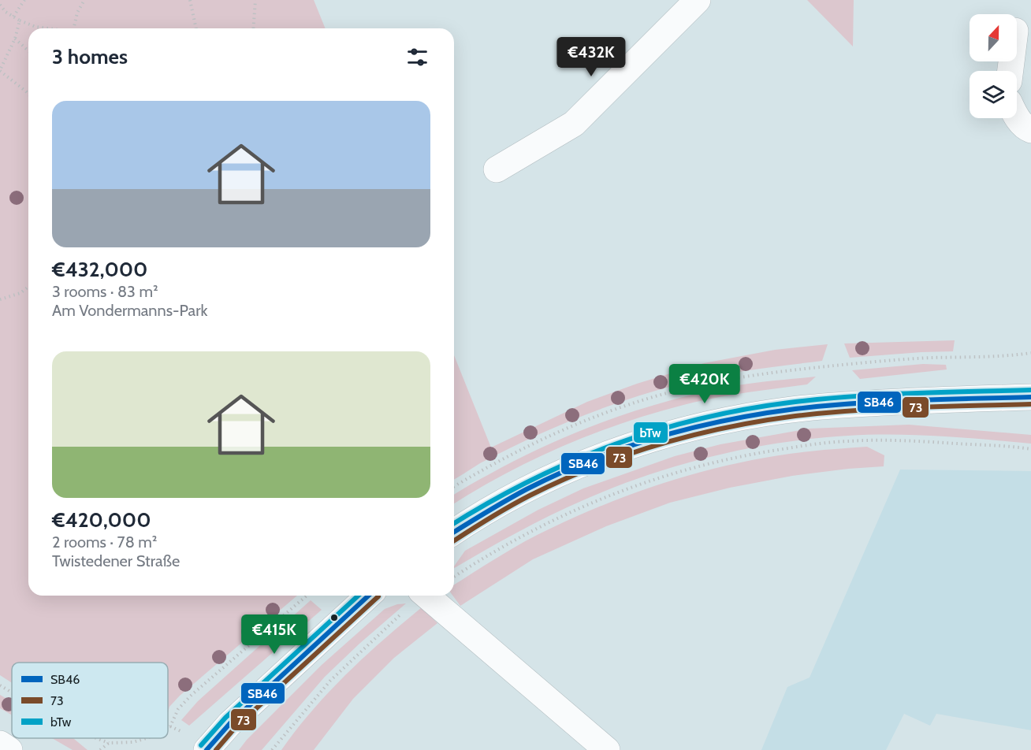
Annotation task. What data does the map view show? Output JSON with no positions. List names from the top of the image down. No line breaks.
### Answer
{"lines":["transit line bTw","transit line SB46","transit line 73"],"legend":["SB46","73","bTw"],"north":"top","page":{"heading":"3 homes","price":["€432K","€420K","€415K"],"list":[{"name":"€432,000","note":"3 rooms · 83 m² · Am Vondermanns-Park"},{"name":"€420,000","note":"2 rooms · 78 m² · Twistedener Straße"}]}}
